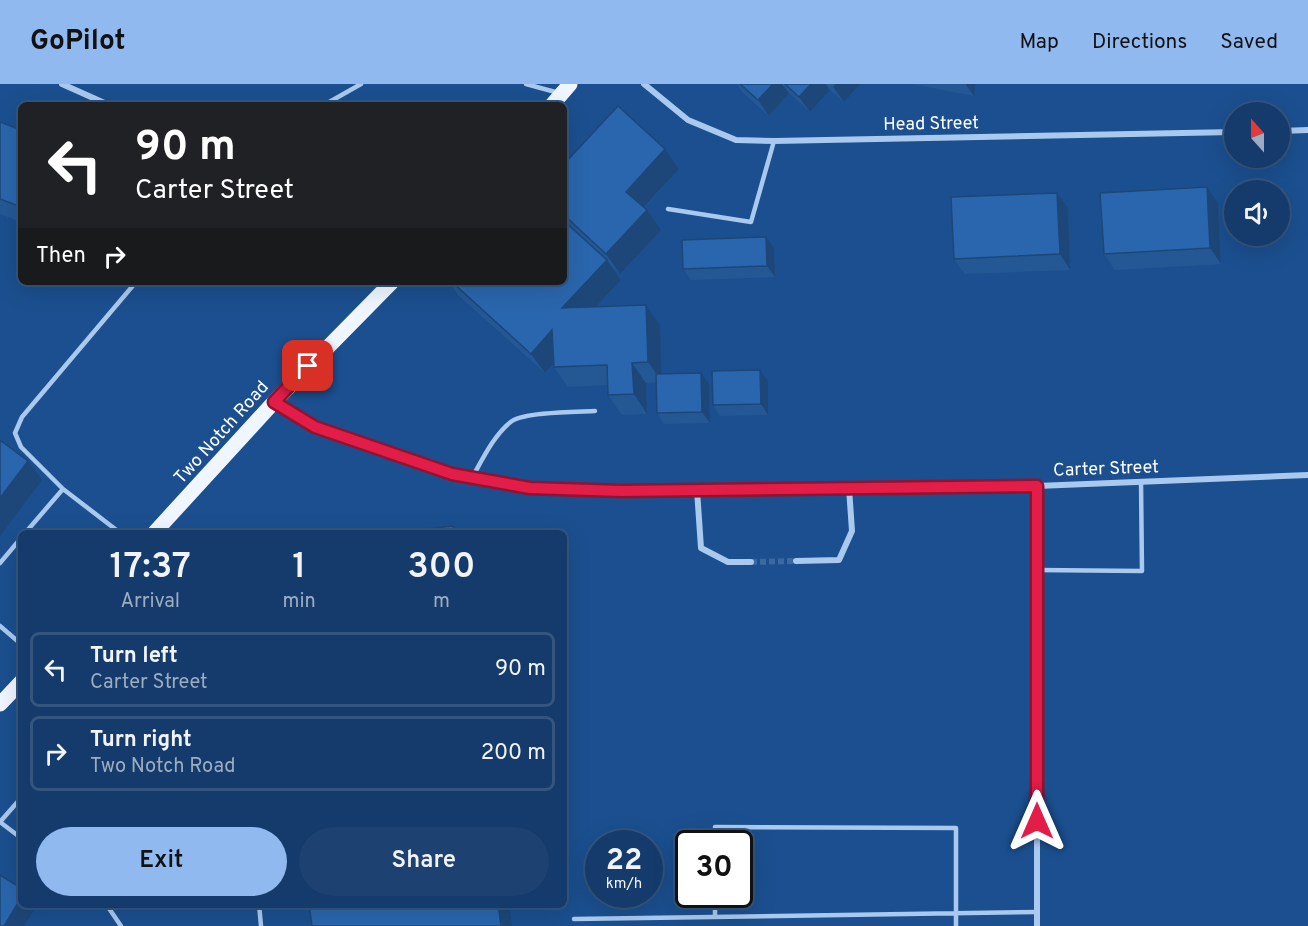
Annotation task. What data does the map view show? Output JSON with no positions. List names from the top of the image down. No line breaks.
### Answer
{"streets":{"main road":["Two Notch Road"],"street":["Head Street","Carter Street"]},"crossings":[["Two Notch Road","Carter Street"]],"north":"top","page":{"header":"GoPilot","nav":["Map","Directions","Saved"],"turn":["90 m","Carter Street"],"then":"Then","eta":["17:37","Arrival","1","min","300","m"],"list":[{"name":"Turn left","note":"Carter Street","value":"90 m"},{"name":"Turn right","note":"Two Notch Road","value":"200 m"}],"buttons":["Exit","Share"],"speed":"22 km/h","limit":"30"}}
